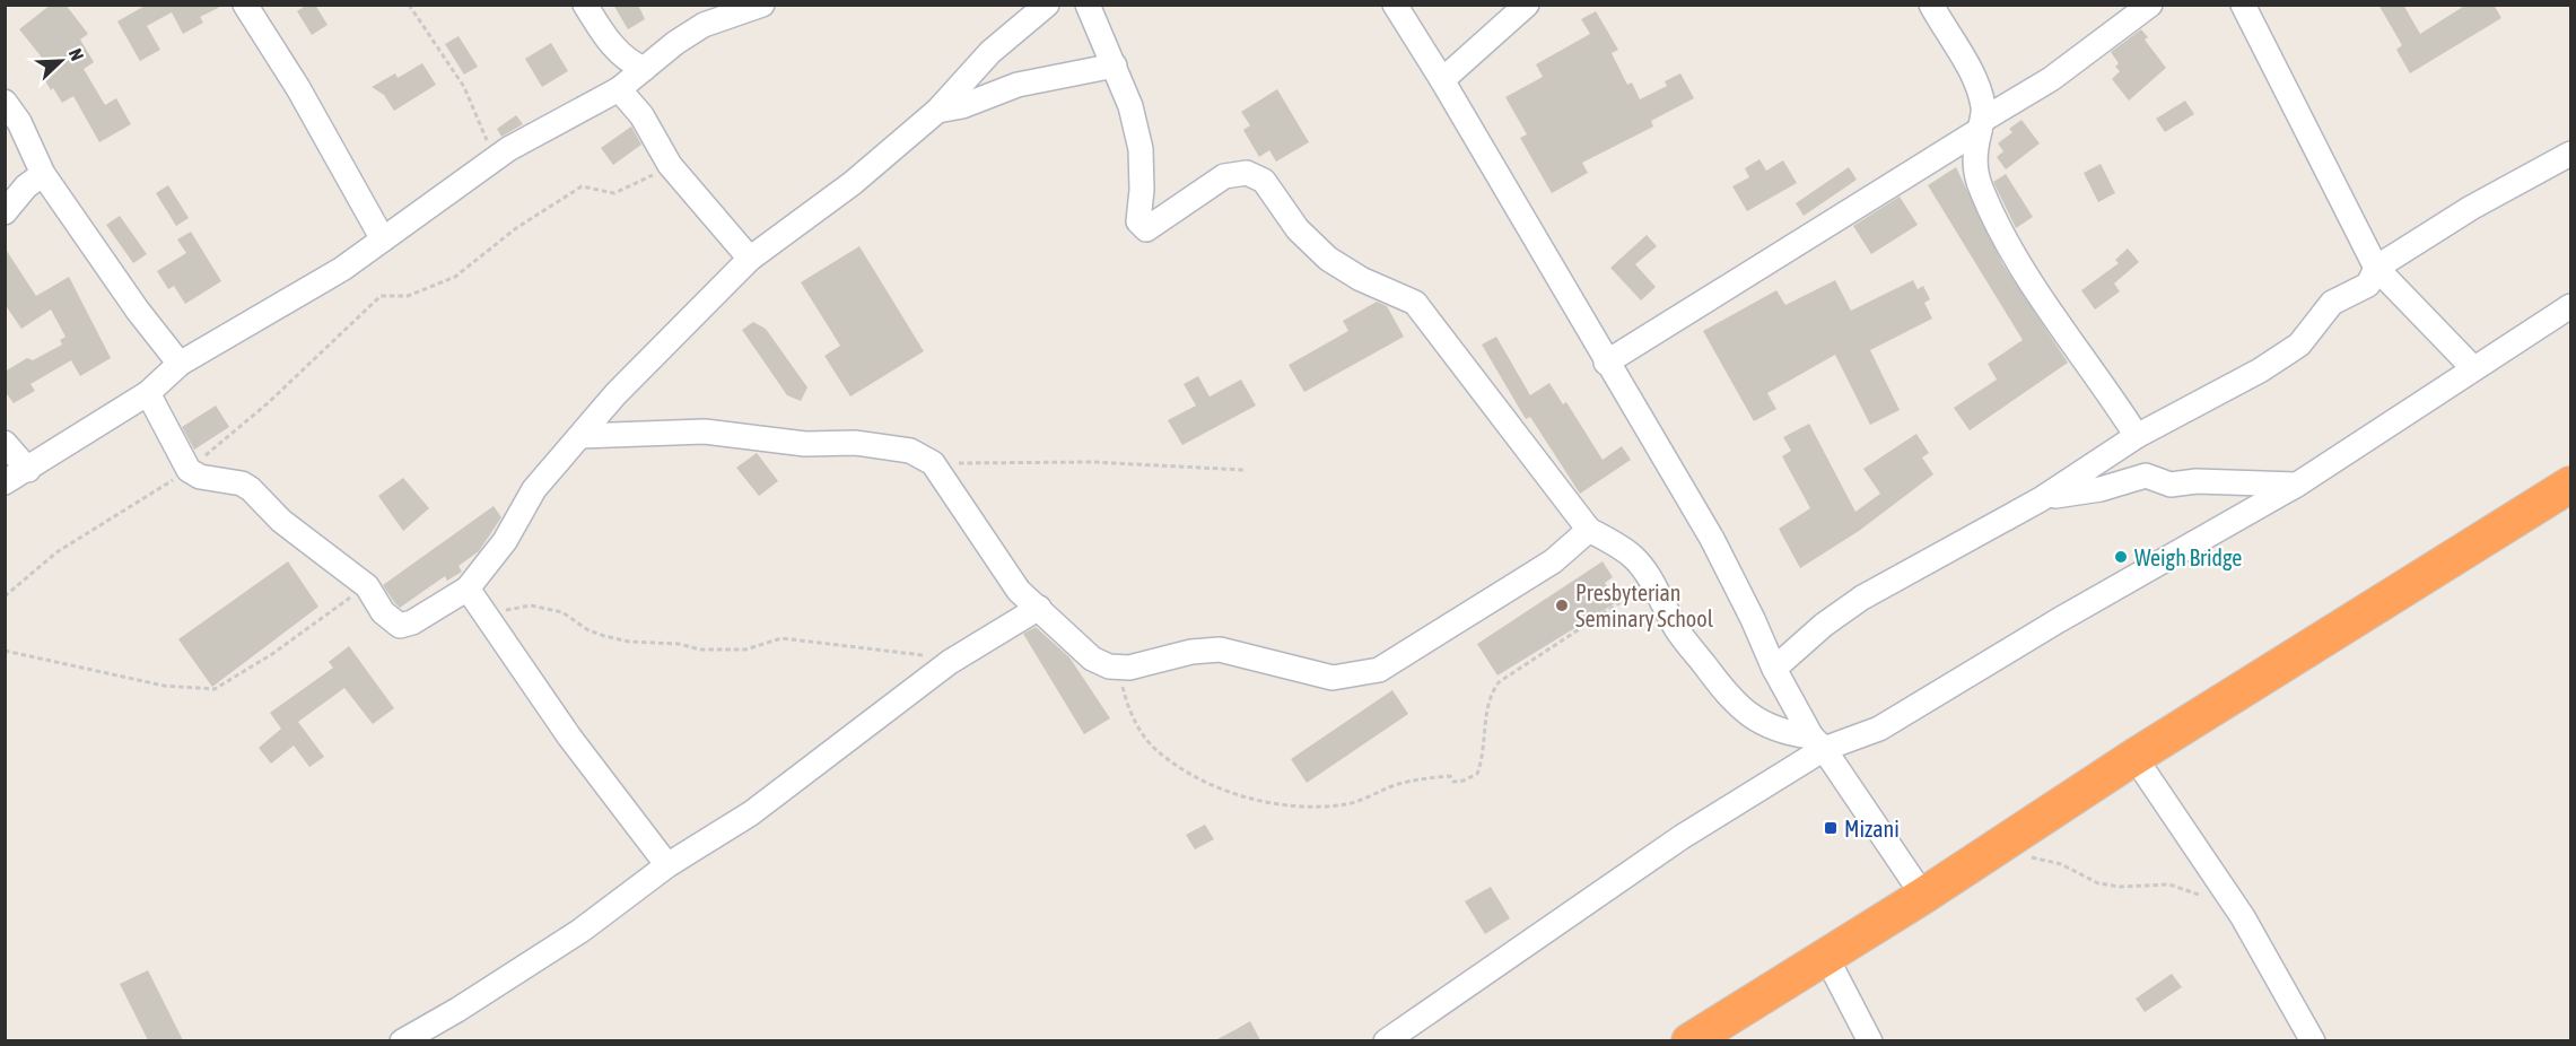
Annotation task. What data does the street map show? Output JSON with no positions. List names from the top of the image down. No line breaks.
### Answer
{"places":{"other":["Weigh Bridge","Presbyterian Seminary School"],"transit":["Mizani"]},"north":"top right"}
